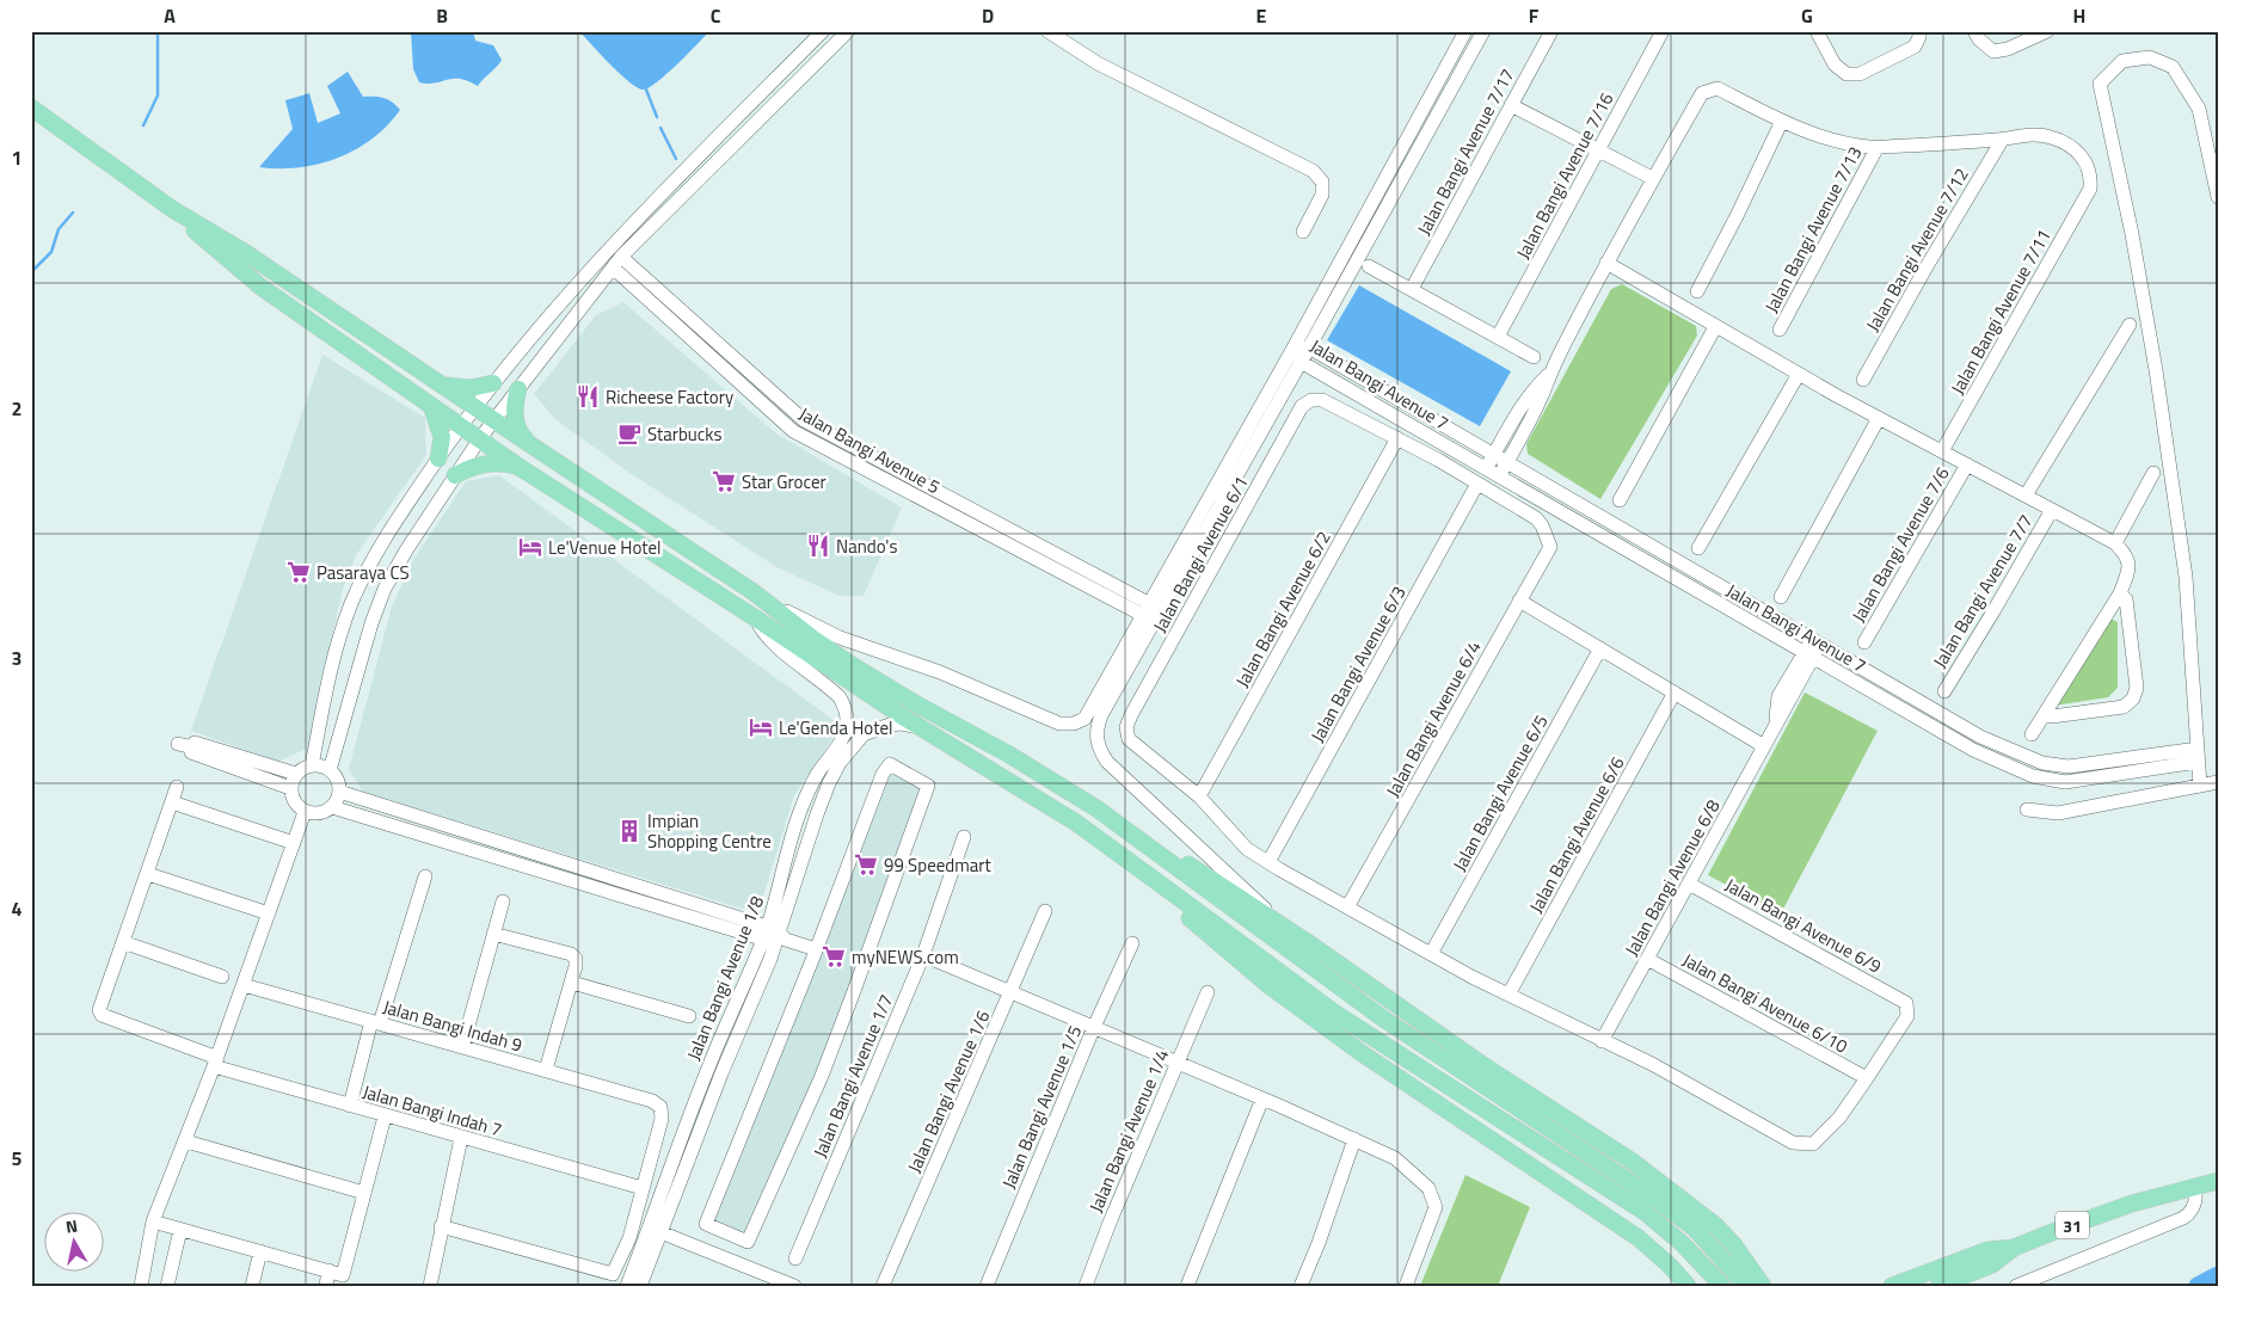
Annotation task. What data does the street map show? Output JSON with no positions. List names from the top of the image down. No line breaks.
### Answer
{"streets":{"main road":["31"],"street":["Jalan Bangi Avenue 7/17","Jalan Bangi Avenue 7/16","Jalan Bangi Avenue 7/13","Jalan Bangi Avenue 7/12","Jalan Bangi Avenue 7/11","Jalan Bangi Avenue 7","Jalan Bangi Avenue 5","Jalan Bangi Avenue 7/6","Jalan Bangi Avenue 6/1","Jalan Bangi Avenue 7/7","Jalan Bangi Avenue 6/2","Jalan Bangi Avenue 6/3","Jalan Bangi Avenue 6/4","Jalan Bangi Avenue 6/5","Jalan Bangi Avenue 6/6","Jalan Bangi Avenue 6/8","Jalan Bangi Avenue 6/9","Jalan Bangi Avenue 1/8","Jalan Bangi Avenue 6/10","Jalan Bangi Indah 9","Jalan Bangi Avenue 1/7","Jalan Bangi Avenue 1/6","Jalan Bangi Avenue 1/5","Jalan Bangi Indah 7","Jalan Bangi Avenue 1/4"]},"crossings":[["Jalan Bangi Avenue 7/12","Jalan Bangi Avenue 7/11"],["Jalan Bangi Avenue 7","Jalan Bangi Avenue 6/8"],["Jalan Bangi Avenue 6/1","Jalan Bangi Avenue 6/2"],["Jalan Bangi Avenue 6/3","Jalan Bangi Avenue 6/4"],["Jalan Bangi Avenue 6/8","Jalan Bangi Avenue 6/9"],["Jalan Bangi Avenue 6/8","Jalan Bangi Avenue 6/10"],["Jalan Bangi Avenue 6/9","Jalan Bangi Avenue 6/10"],["Jalan Bangi Indah 9","Jalan Bangi Indah 7"]],"places":{"restaurant":["Richeese Factory","Nando's"],"cafe":["Starbucks"],"supermarket":["Star Grocer","Pasaraya CS","99 Speedmart","myNEWS.com"],"hotel":["Le'Venue Hotel","Le'Genda Hotel"],"building":["Impian Shopping Centre"]},"north":"top","grid":{"columns":["A","B","C","D","E","F","G","H"],"rows":["1","2","3","4","5"]}}
